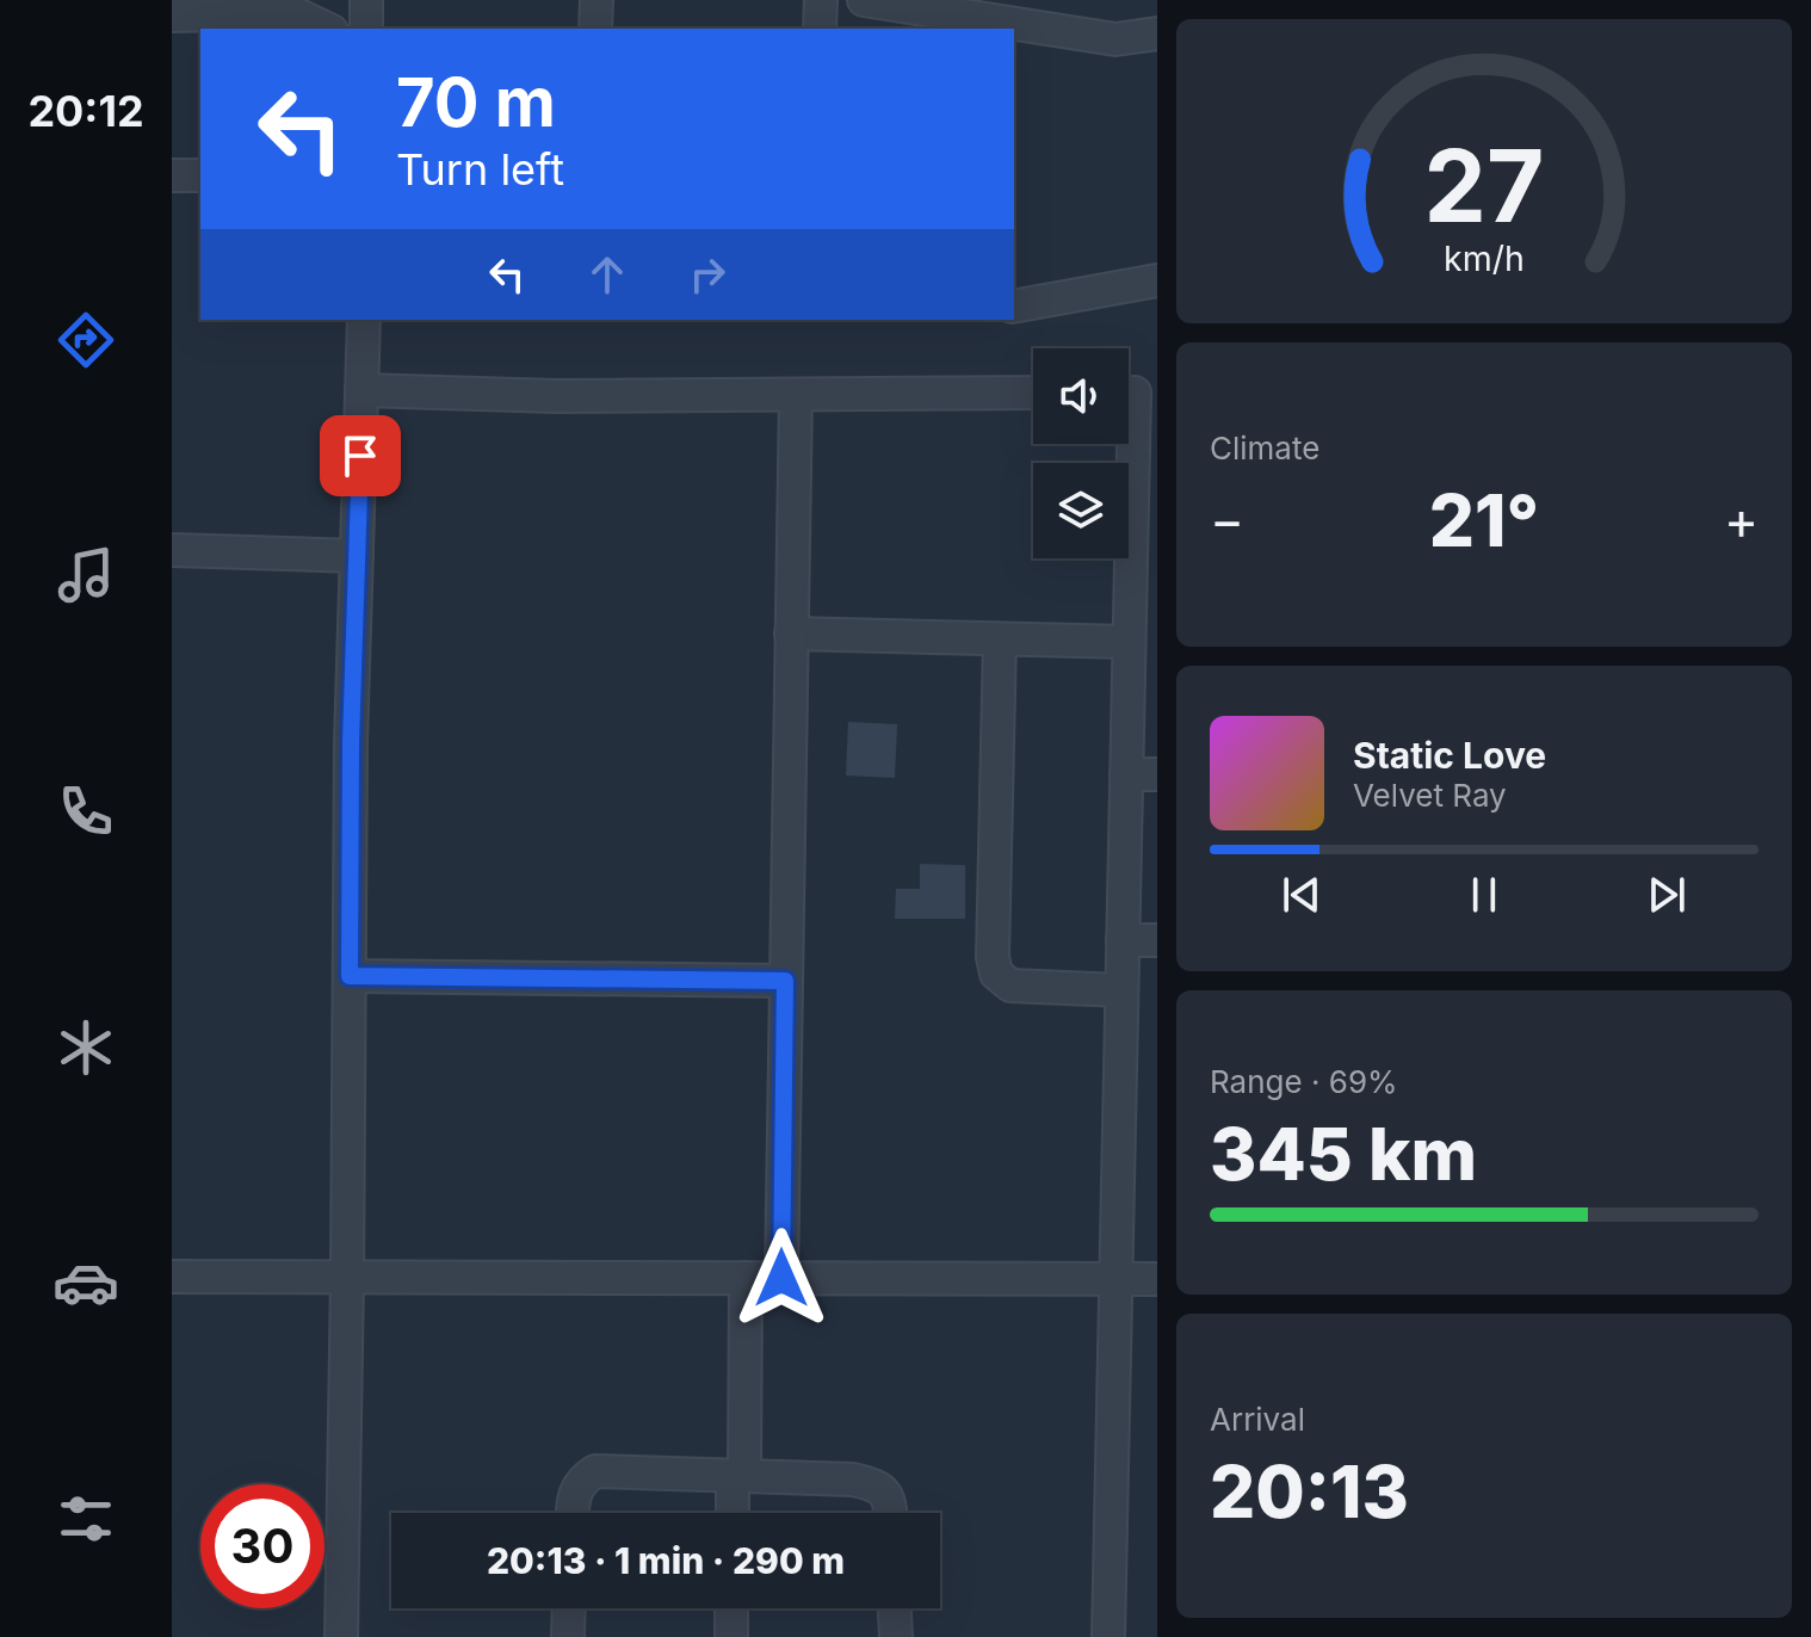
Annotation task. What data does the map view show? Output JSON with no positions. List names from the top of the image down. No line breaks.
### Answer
{"page":{"tabs":"20:12","turn":["70 m","Turn left"],"tile":["Climate",["Range · 69%","345 km"],["Arrival","20:13"]],"heat":["−","21°","+"],"song":["Static Love","Velvet Ray"],"limit":"30","trip":"20:13 · 1 min · 290 m","gauge":["27","km/h"]}}
